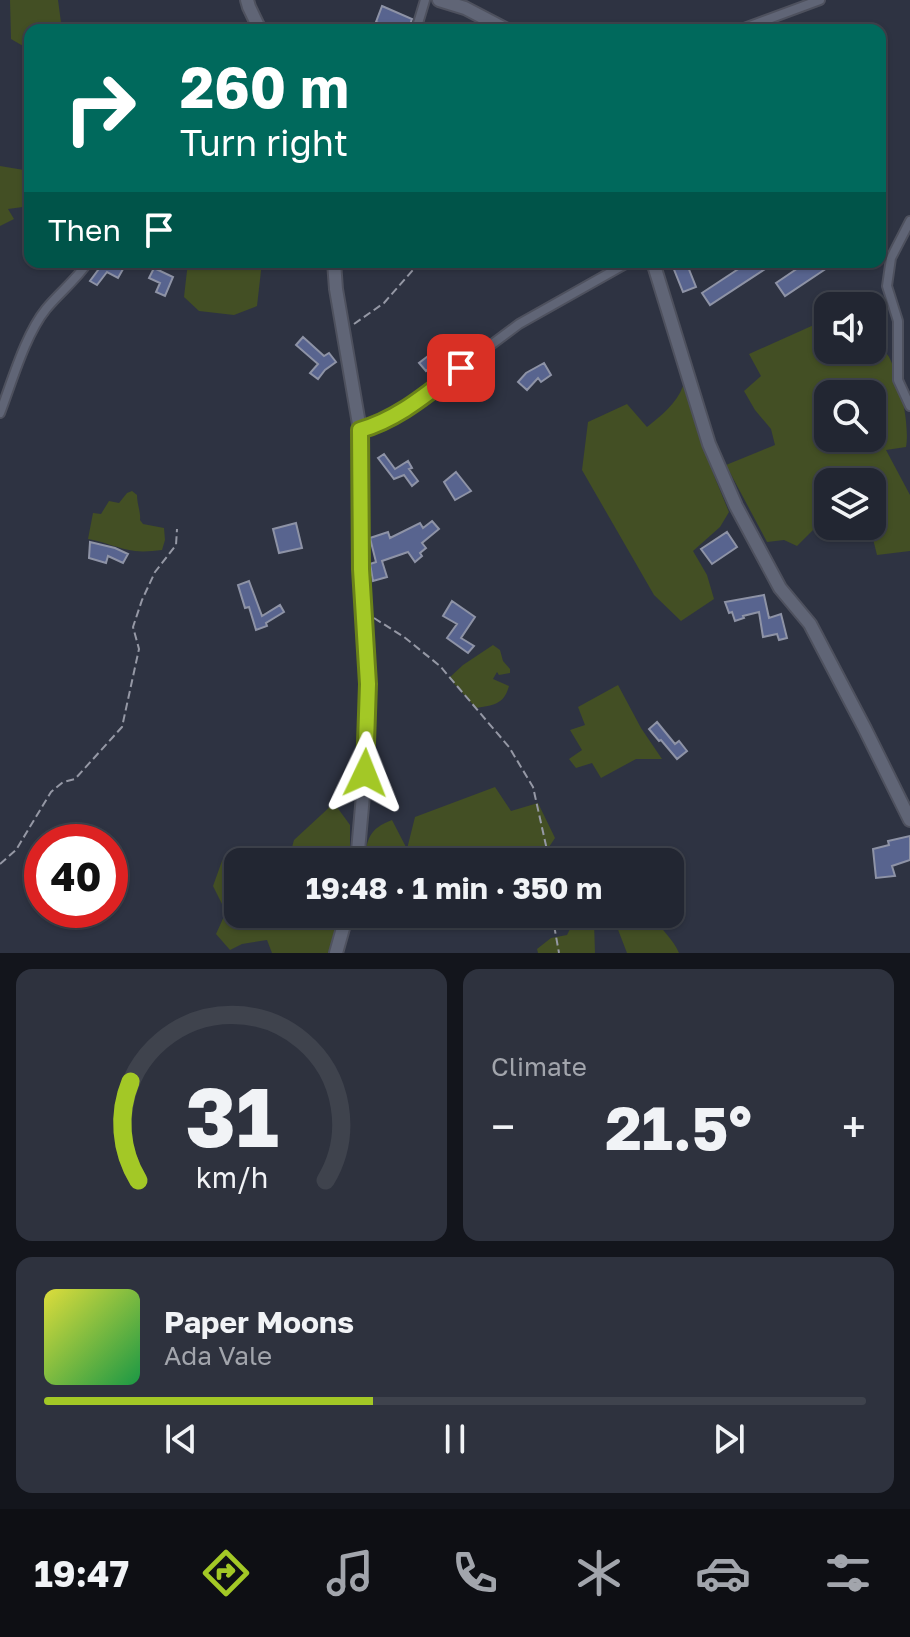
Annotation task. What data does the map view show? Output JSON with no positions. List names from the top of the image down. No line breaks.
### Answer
{"page":{"turn":["260 m","Turn right"],"then":"Then","limit":"40","trip":"19:48 · 1 min · 350 m","tile":"Climate","heat":["−","21.5°","+"],"song":["Paper Moons","Ada Vale"],"tabs":"19:47","gauge":["31","km/h"]}}
